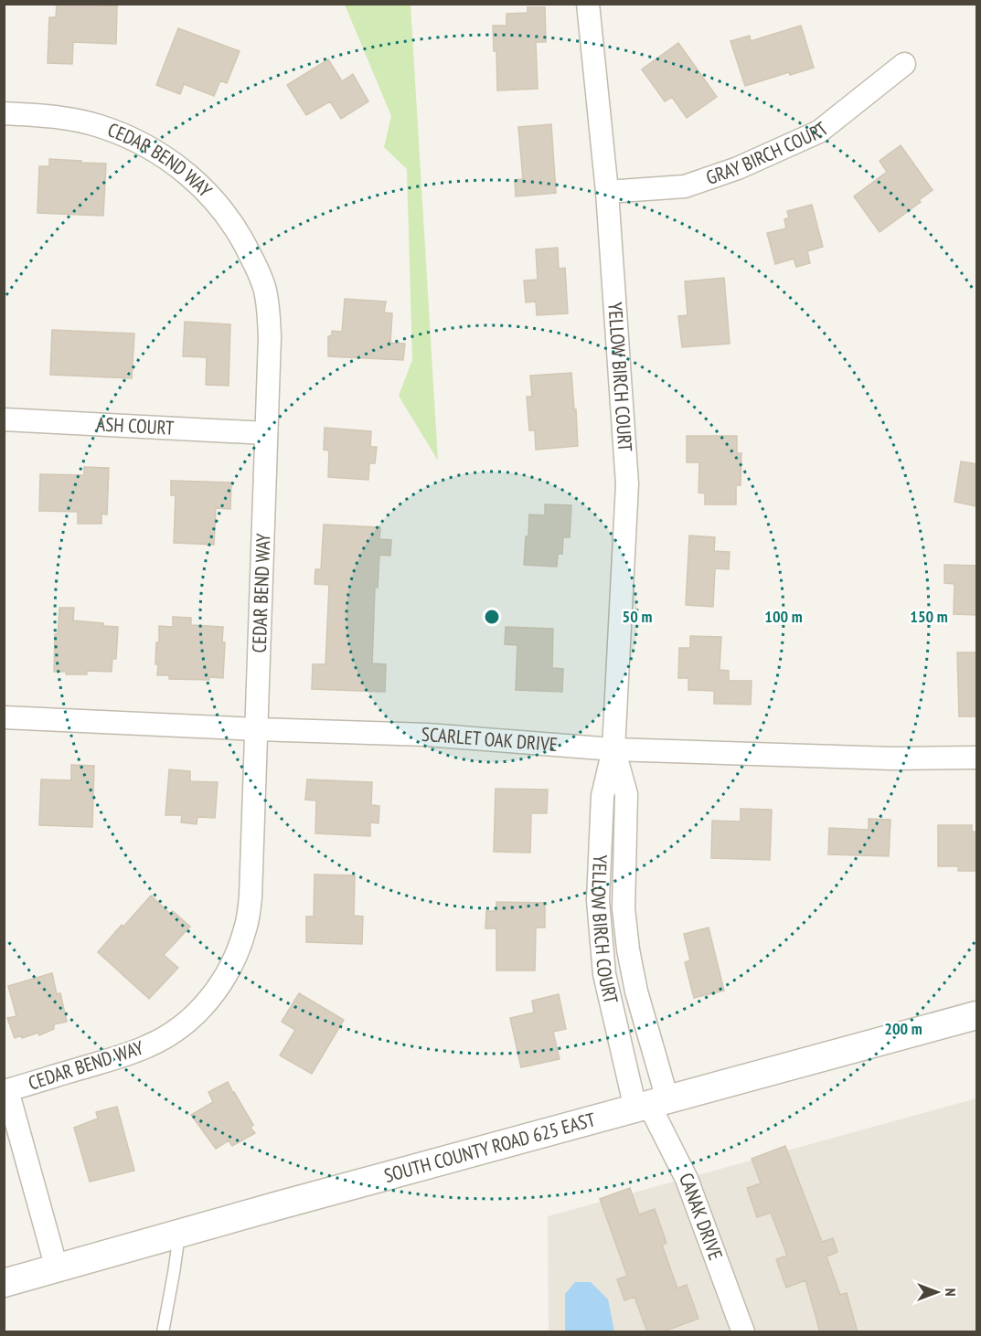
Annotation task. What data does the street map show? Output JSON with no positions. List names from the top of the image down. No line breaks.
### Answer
{"streets":{"street":["GRAY BIRCH COURT","CEDAR BEND WAY","YELLOW BIRCH COURT","ASH COURT","SCARLET OAK DRIVE","SOUTH COUNTY ROAD 625 EAST","CANAK DRIVE"]},"crossings":[["GRAY BIRCH COURT","YELLOW BIRCH COURT"],["CEDAR BEND WAY","ASH COURT"],["CEDAR BEND WAY","SCARLET OAK DRIVE"],["CEDAR BEND WAY","SOUTH COUNTY ROAD 625 EAST"],["YELLOW BIRCH COURT","SCARLET OAK DRIVE"],["YELLOW BIRCH COURT","SOUTH COUNTY ROAD 625 EAST"],["YELLOW BIRCH COURT","CANAK DRIVE"],["SOUTH COUNTY ROAD 625 EAST","CANAK DRIVE"]],"north":"right","rings":["50 m","100 m","150 m","200 m"]}
